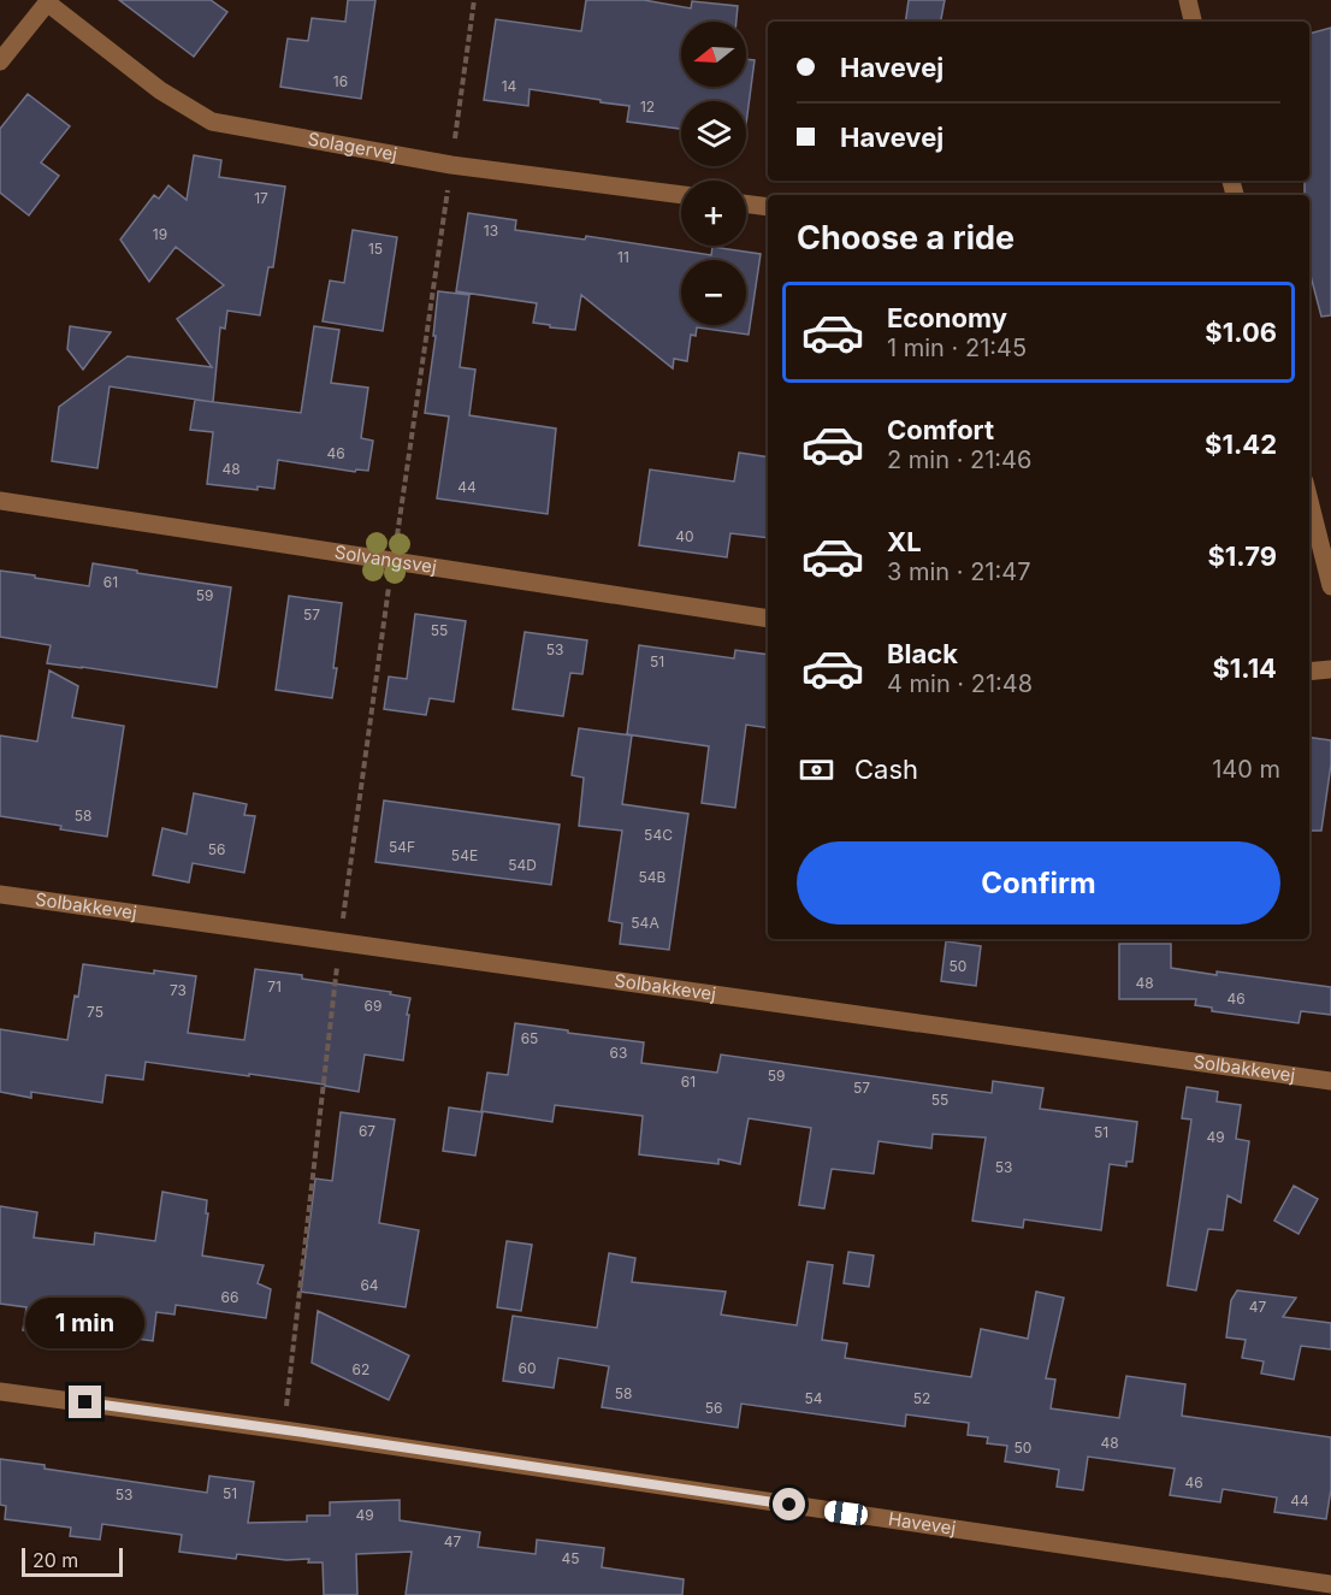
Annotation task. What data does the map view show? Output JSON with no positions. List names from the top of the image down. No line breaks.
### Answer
{"streets":{"street":["Solagervej","Solvangsvej","Solbakkevej","Havevej"]},"house_numbers":["16","14","12","17","13","19","15","11","46","48","44","40","61","59","57","55","53","51","58","54C","54F","56","54E","54D","54B","54A","50","48","71","73","46","69","75","65","63","59","61","57","55","67","51","49","53","64","66","47","60","62","58","54","52","56","48","50","46","51","53","44","49","47","45"],"scale_bar":"20 m","north":"left","page":{"map_buttons":["+","−"],"banner":["Havevej","Havevej"],"heading":"Choose a ride","list":[{"name":"Economy","note":"1 min · 21:45","value":"$1.06"},{"name":"Comfort","note":"2 min · 21:46","value":"$1.42"},{"name":"XL","note":"3 min · 21:47","value":"$1.79"},{"name":"Black","note":"4 min · 21:48","value":"$1.14"}],"pay":["Cash","140 m"],"buttons":"Confirm","bubble":"1 min","scale":"20 m"}}
